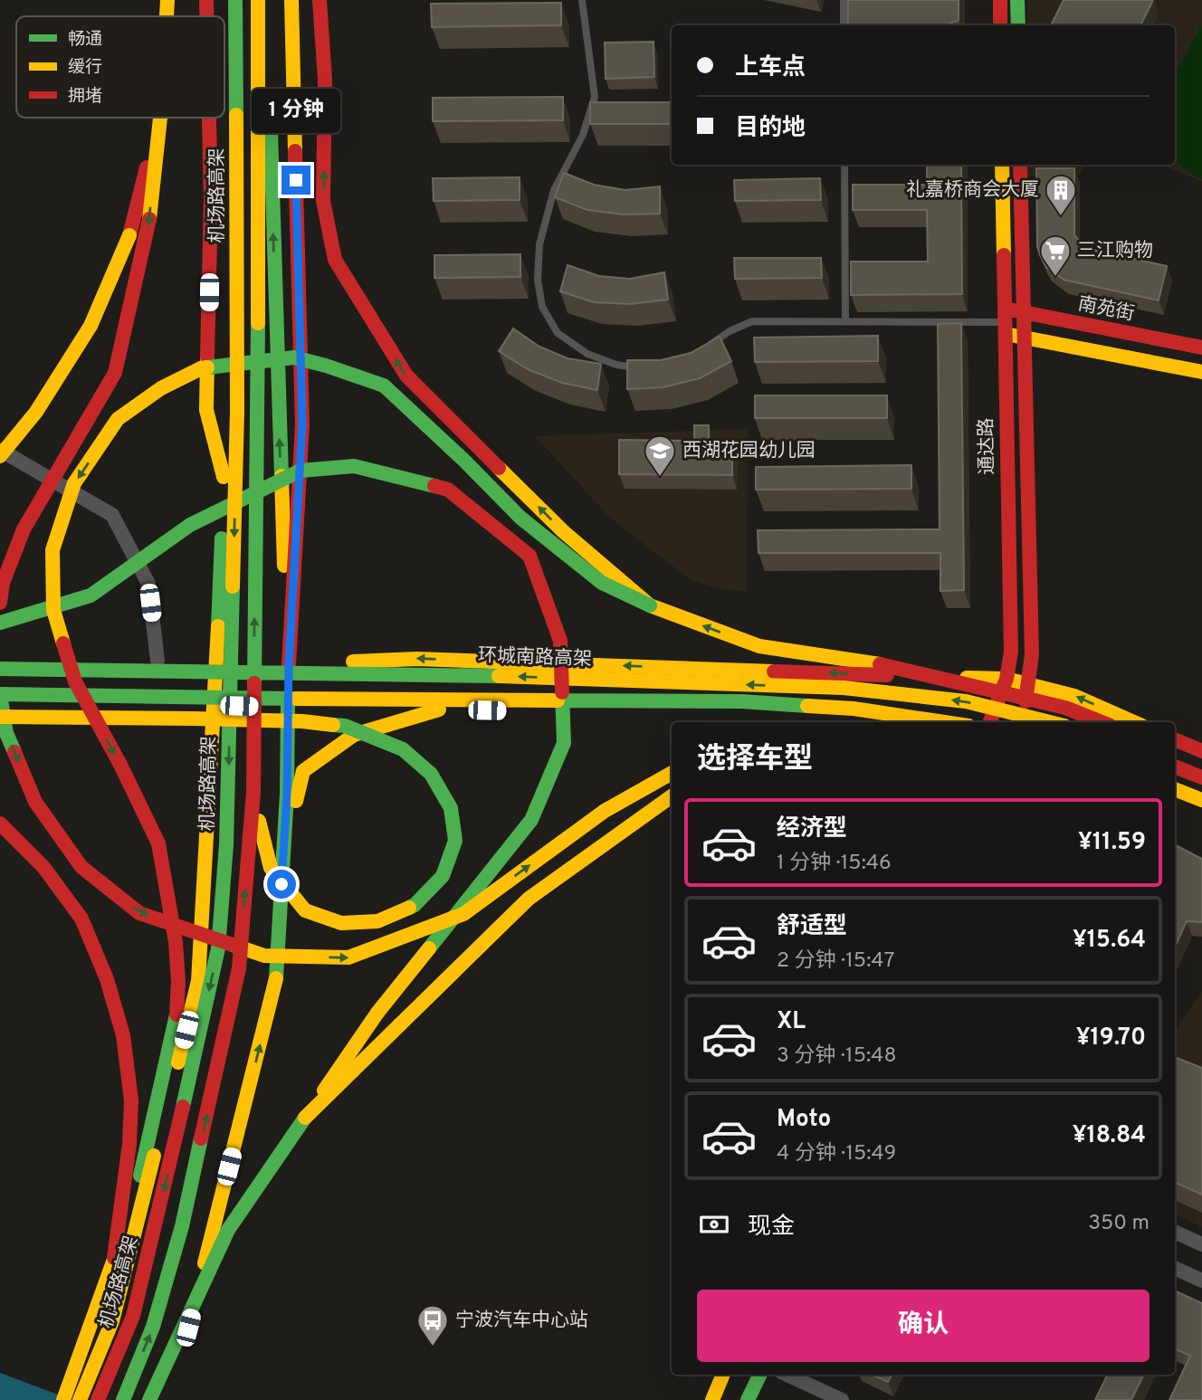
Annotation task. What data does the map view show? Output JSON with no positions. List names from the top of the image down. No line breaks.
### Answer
{"streets":{"main road":["机场路高架","南苑街","通达路","环城南路高架"]},"crossings":[["南苑街","通达路"]],"places":{"building":["礼嘉桥商会大厦"],"supermarket":["三江购物"],"school or university":["西湖花园幼儿园"],"bus stop":["宁波汽车中心站"]},"legend":["畅通","缓行","拥堵"],"page":{"banner":["上车点","目的地"],"bubble":"1 分钟","heading":"选择车型","list":[{"name":"经济型","note":"1 分钟 · 15:46","value":"¥11.59"},{"name":"舒适型","note":"2 分钟 · 15:47","value":"¥15.64"},{"name":"XL","note":"3 分钟 · 15:48","value":"¥19.70"},{"name":"Moto","note":"4 分钟 · 15:49","value":"¥18.84"}],"pay":["现金","350 m"],"buttons":"确认"}}
